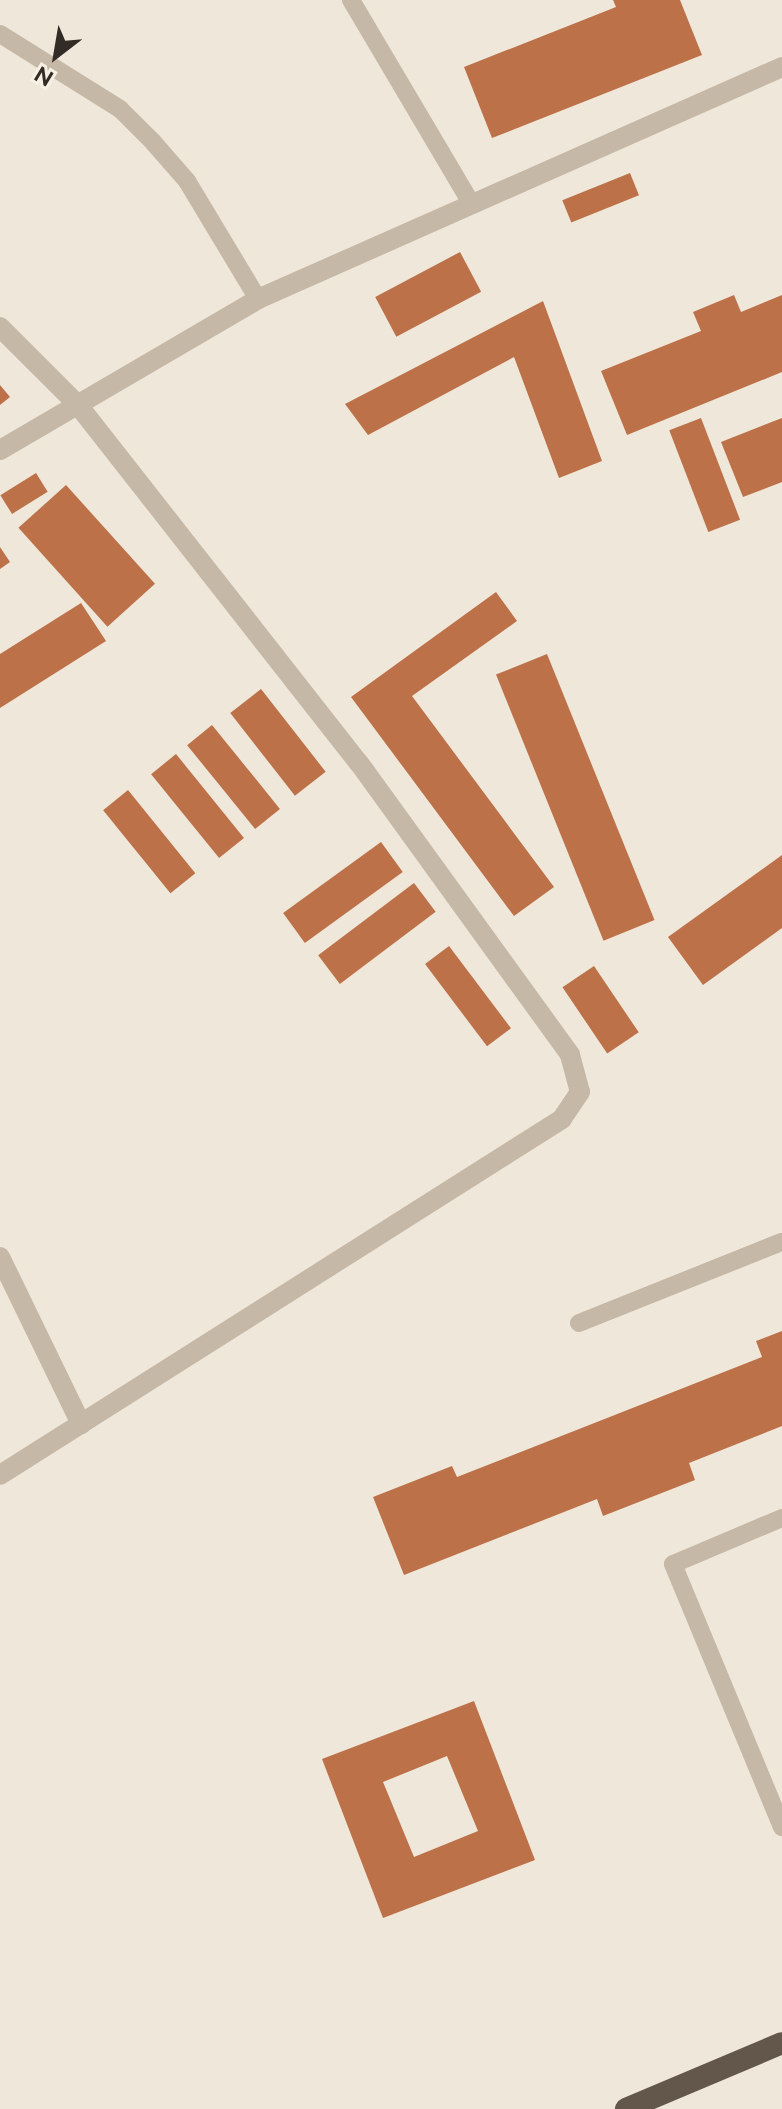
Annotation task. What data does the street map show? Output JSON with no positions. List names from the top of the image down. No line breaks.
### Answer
{"north":"bottom left"}
